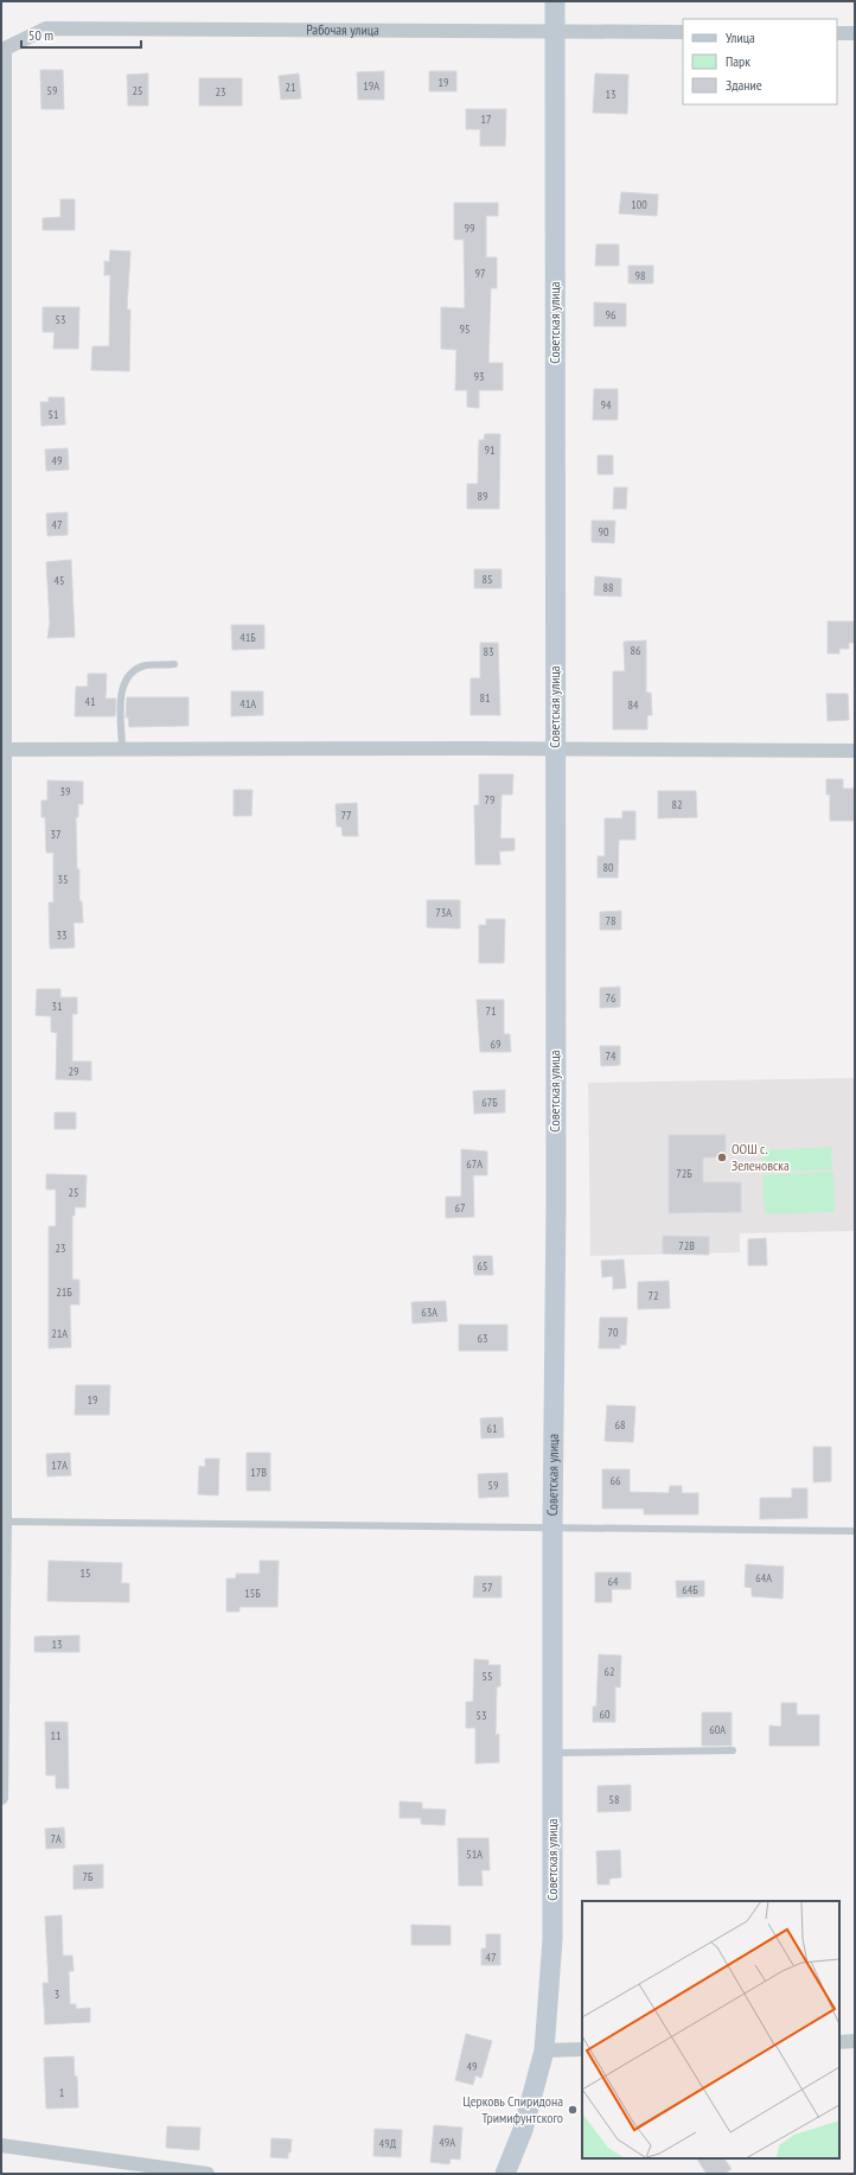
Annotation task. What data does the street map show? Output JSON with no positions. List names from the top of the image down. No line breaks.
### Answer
{"streets":{"street":["Рабочая улица","Советская улица"]},"crossings":[["Рабочая улица","Советская улица"]],"places":["ООШ с. Зеленовска","Церковь Спиридона Тримифунтского"],"house_numbers":["19","19А","21","59","25","23","13","17","100","99","97","98","96","53","95","93","94","51","91","49","89","47","90","85","45","88","41Б","86","83","81","41","41А","84","39","79","82","77","37","80","35","73А","78","33","76","31","71","69","74","29","67Б","67А","72Б","25","67","72В","23","65","21Б","72","63А","70","21А","63","19","68","61","17А","17В","66","59","15","64А","64","57","64Б","15Б","13","62","55","60","53","60А","11","58","7А","51А","7Б","47","3","49","1","49А","49Д"],"legend":["Улица","Парк","Здание"],"scale_bar":"50 m"}
